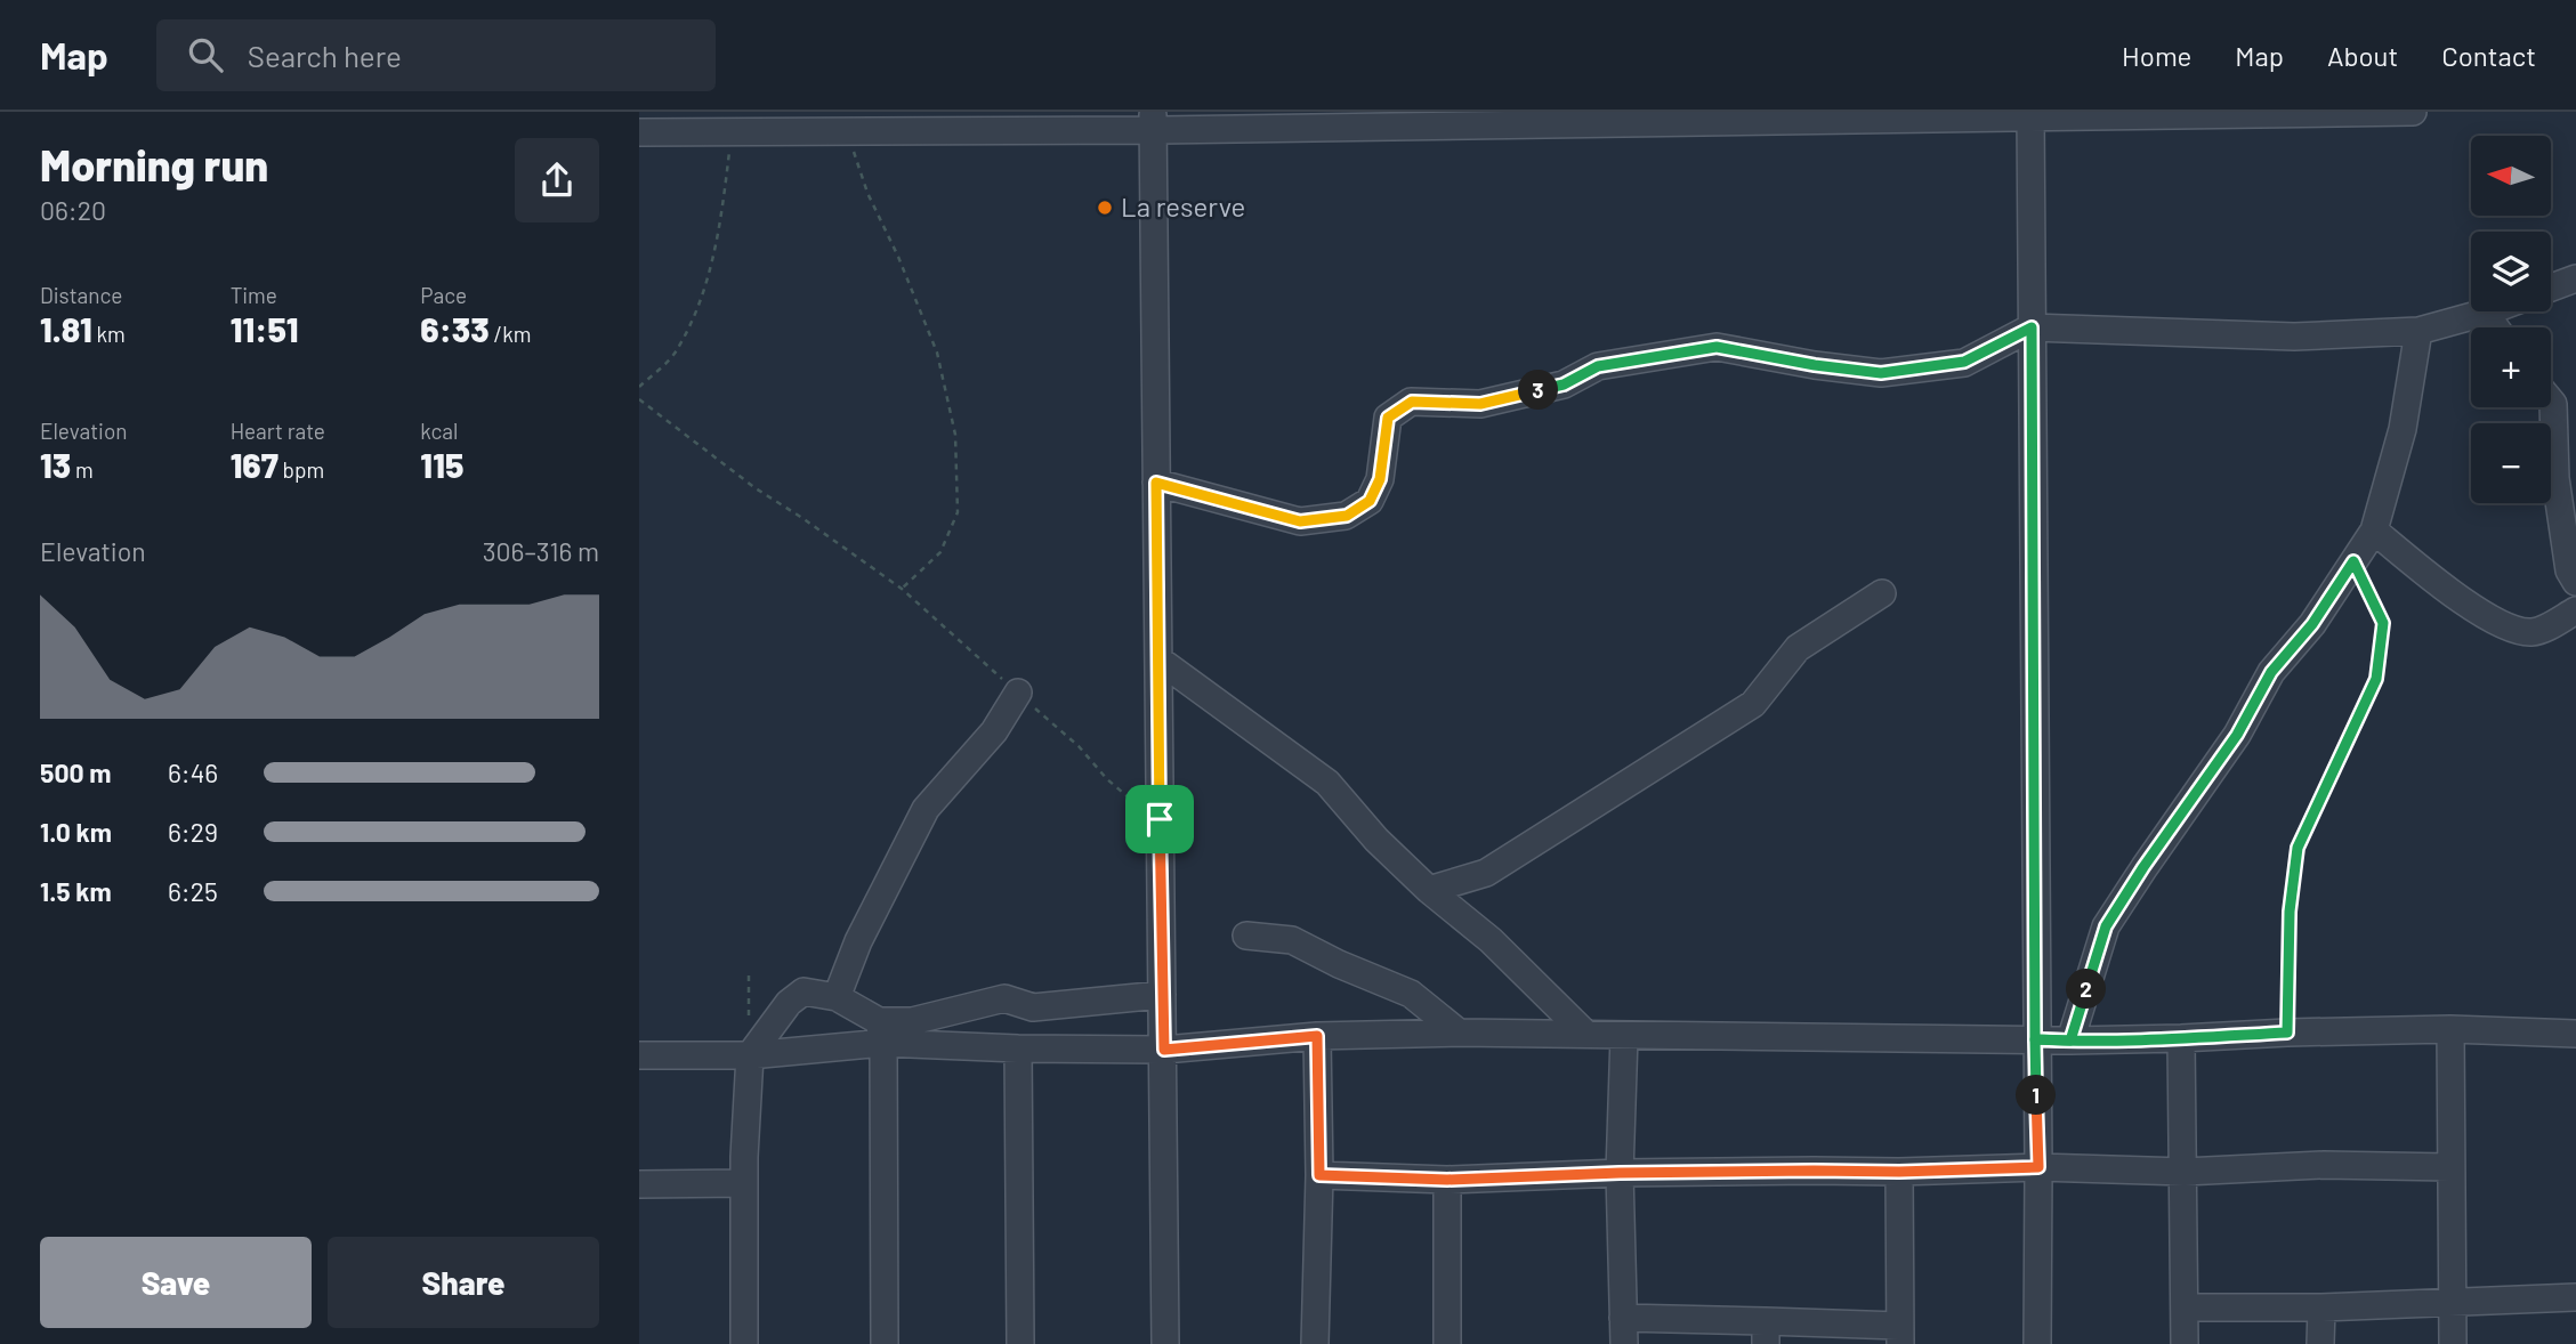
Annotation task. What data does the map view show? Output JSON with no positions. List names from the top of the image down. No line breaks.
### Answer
{"places":["La reserve"],"north":"left","page":{"header":"Map","search":"Search here","nav":["Home","Map","About","Contact"],"heading":["Morning run","06:20"],"map_buttons":["+","−"],"stats":[["Distance","1.81 km"],["Time","11:51"],["Pace","6:33 /km"],["Elevation","13 m"],["Heart rate","167 bpm"],["kcal","115"]],"pins":["3","2","1"],"chart":["Elevation","306–316 m"],"list":[{"name":"500 m","note":"6:46"},{"name":"1.0 km","note":"6:29"},{"name":"1.5 km","note":"6:25"}],"buttons":["Save","Share"]}}
